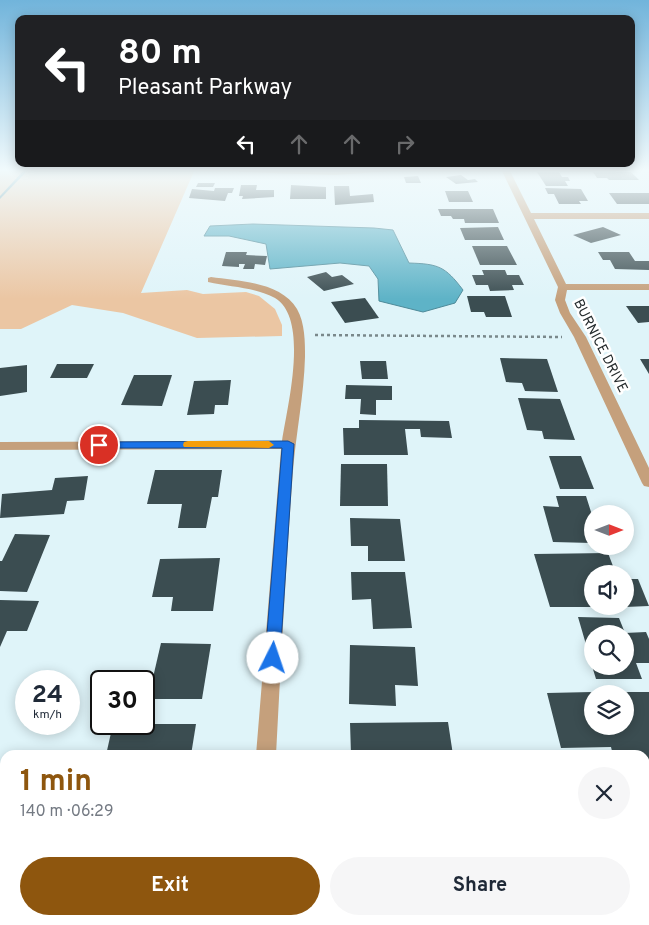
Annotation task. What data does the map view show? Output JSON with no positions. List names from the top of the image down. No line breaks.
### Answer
{"streets":{"street":["BURNICE DRIVE"]},"north":"right","page":{"turn":["80 m","Pleasant Parkway"],"speed":"24 km/h","limit":"30","heading":["1 min","140 m · 06:29"],"buttons":["Exit","Share"]}}
